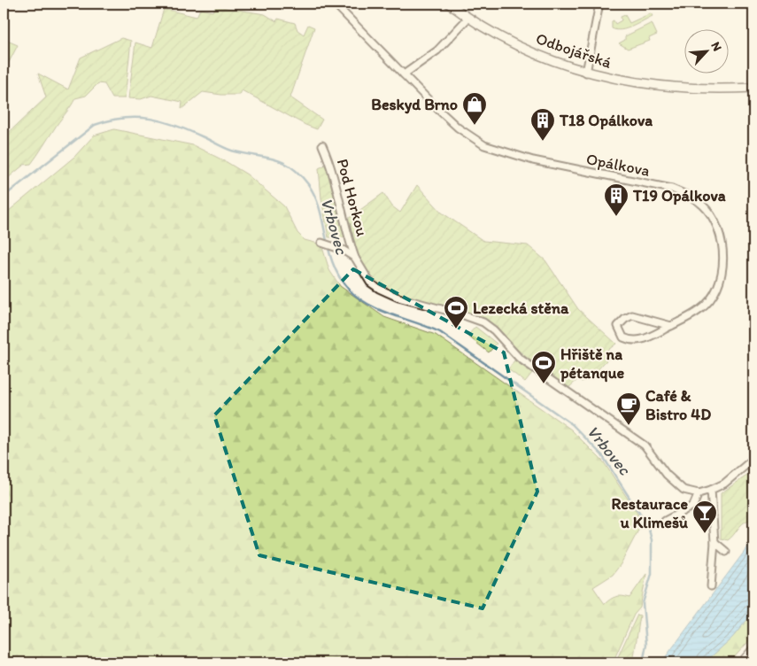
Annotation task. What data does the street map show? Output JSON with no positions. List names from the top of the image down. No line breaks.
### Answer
{"streets":{"street":["Odbojářská","Opálkova","Pod Horkou"]},"water":["Vrbovec"],"places":{"shop":["Beskyd Brno"],"building":["T18 Opálkova","T19 Opálkova"],"sports":["Lezecká stěna","Hřiště na pétanque"],"cafe":["Café & Bistro 4D"],"bar":["Restaurace u Klimešů"]},"north":"top right"}
